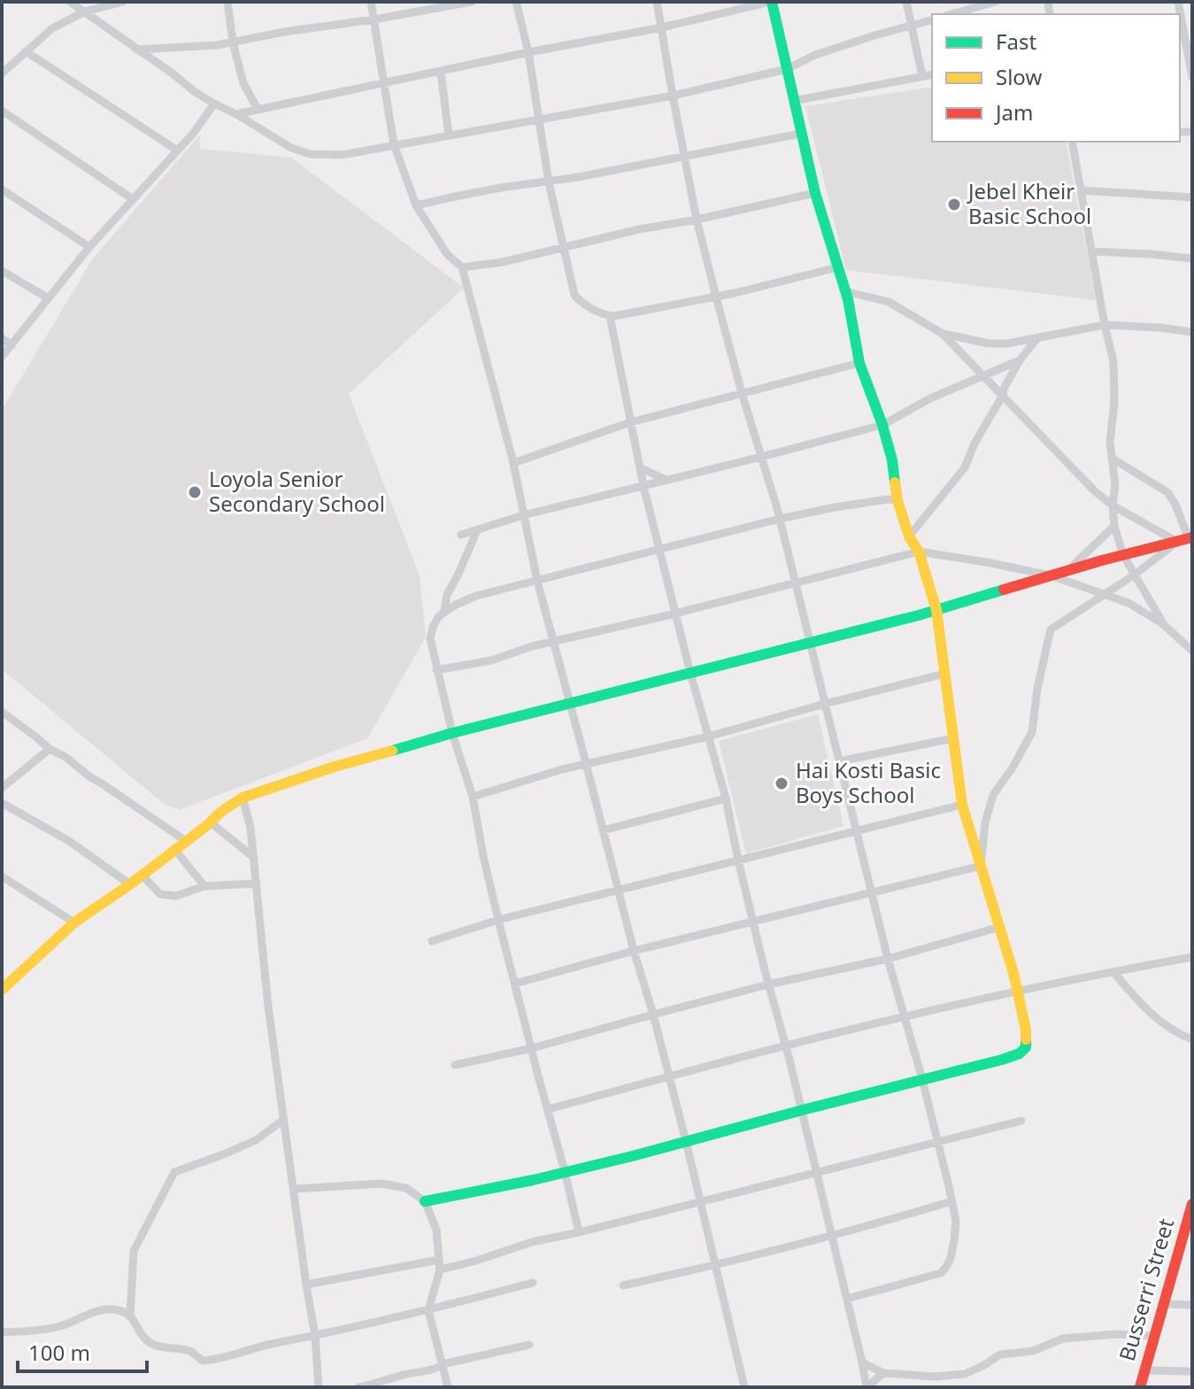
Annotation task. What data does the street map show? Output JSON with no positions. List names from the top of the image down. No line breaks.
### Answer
{"streets":{"street":["Busserri Street"]},"places":["Jebel Kheir Basic School","Loyola Senior Secondary School","Hai Kosti Basic Boys School"],"legend":["Fast","Slow","Jam"],"scale_bar":"100 m"}
